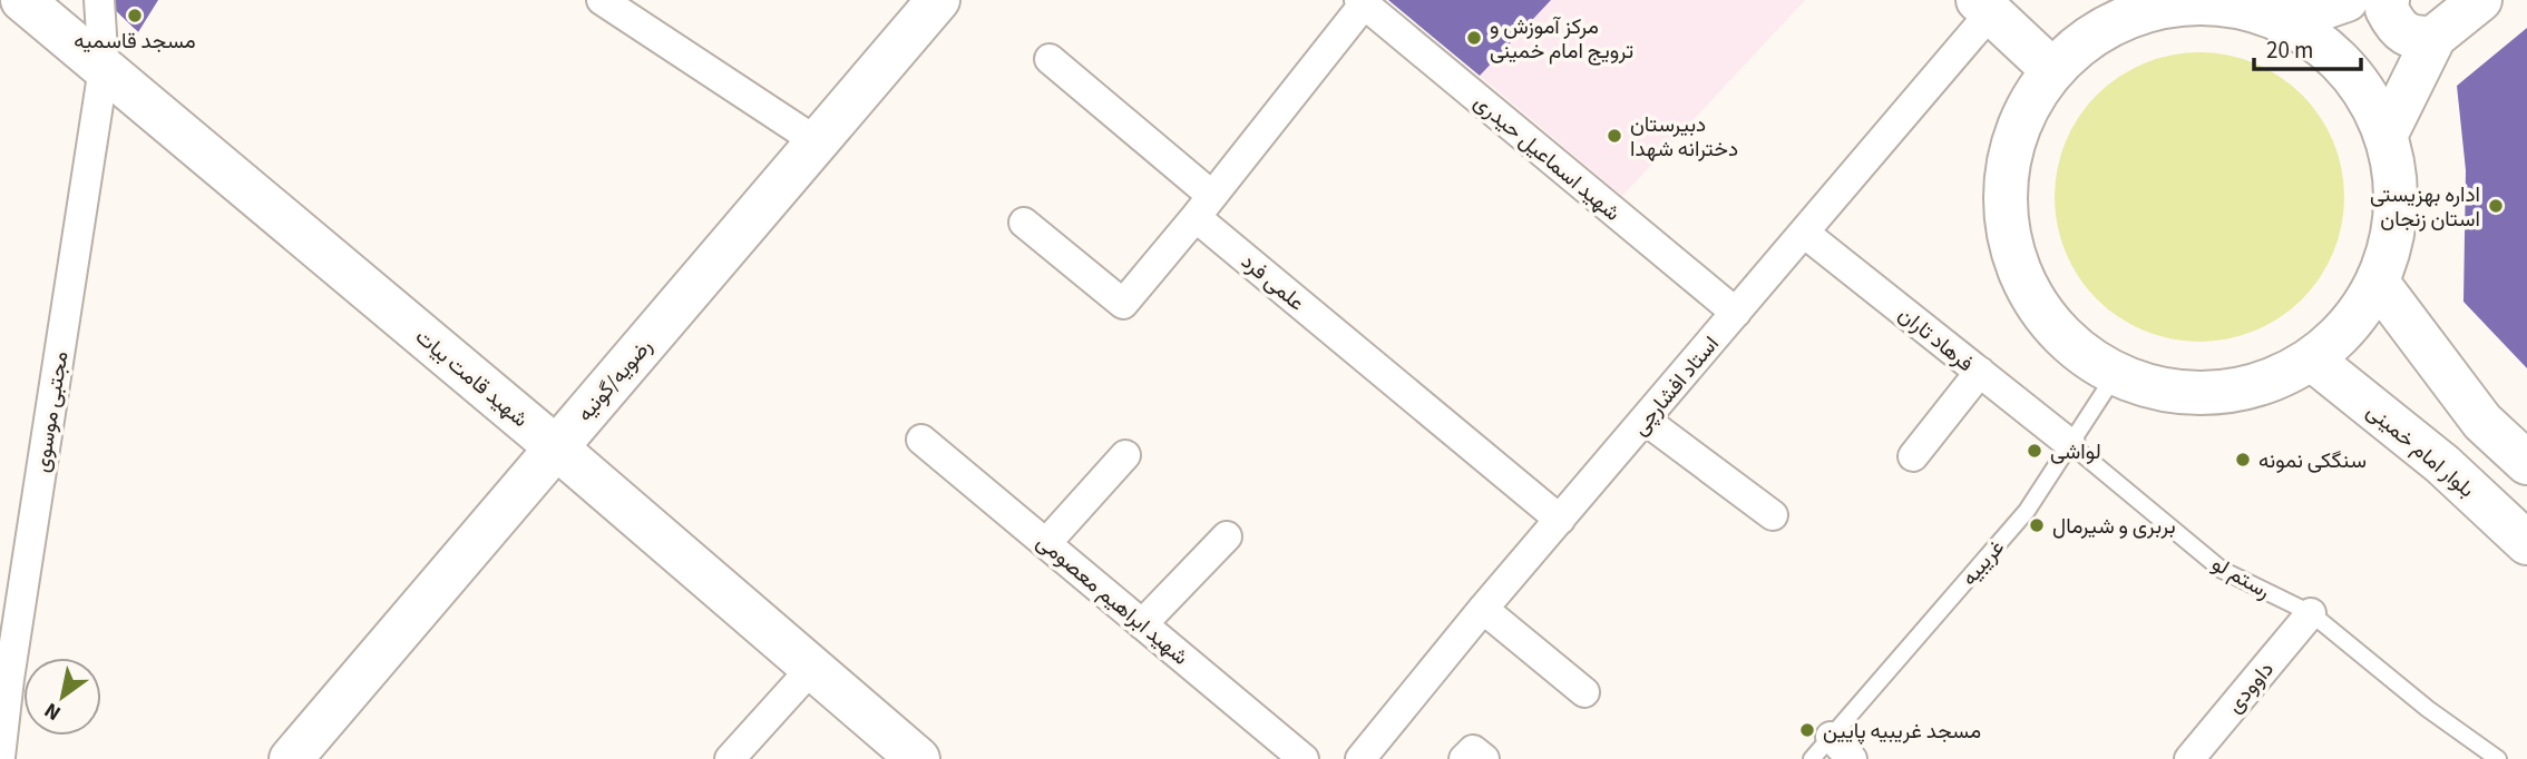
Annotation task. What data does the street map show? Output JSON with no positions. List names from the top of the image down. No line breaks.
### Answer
{"streets":{"main road":["شهید قامت بیات","رضویه/گونیه","بلوار امام خمینی"],"street":["شهید اسماعیل حیدری","علمی فرد","فرهاد تاران","استاد افشارچی","مجتبی موسوی","شهید ابراهیم معصومی","داوودی"],"lane":["غریبیه","رستم لو"]},"crossings":[["شهید اسماعیل حیدری","استاد افشارچی"],["علمی فرد","استاد افشارچی"],["فرهاد تاران","استاد افشارچی"],["فرهاد تاران","غریبیه"],["فرهاد تاران","رستم لو"],["شهید قامت بیات","رضویه/گونیه"],["شهید قامت بیات","مجتبی موسوی"],["غریبیه","رستم لو"],["رستم لو","داوودی"]],"places":["مسجد قاسمیه","مرکز آموزش و ترویج امام خمینی","دبیرستان دخترانه شهدا","اداره بهزیستی استان زنجان","لواشی","سنگکی نمونه","بربری و شیرمال","مسجد غریبیه پایین"],"scale_bar":"20 m","north":"bottom left"}
